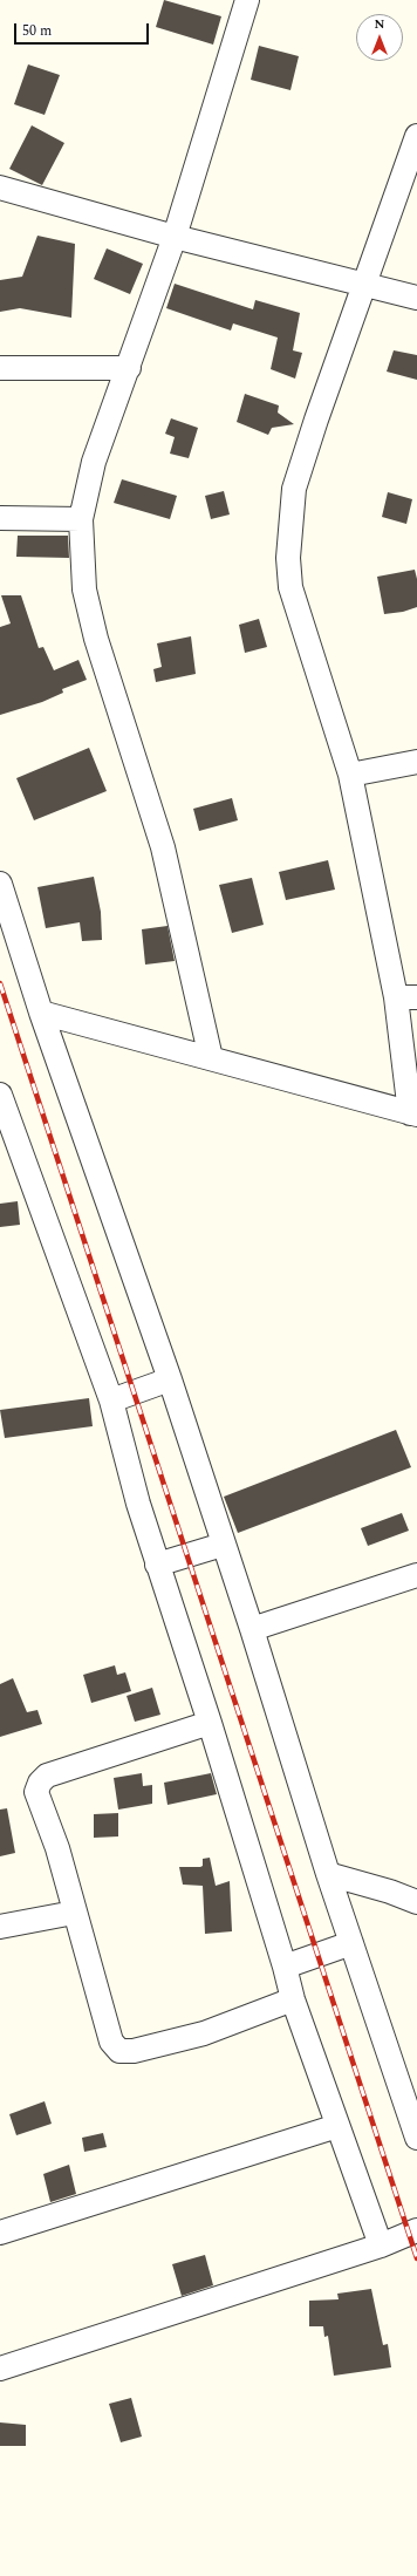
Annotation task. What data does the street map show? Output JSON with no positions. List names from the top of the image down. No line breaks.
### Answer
{"scale_bar":"50 m","north":"top"}
